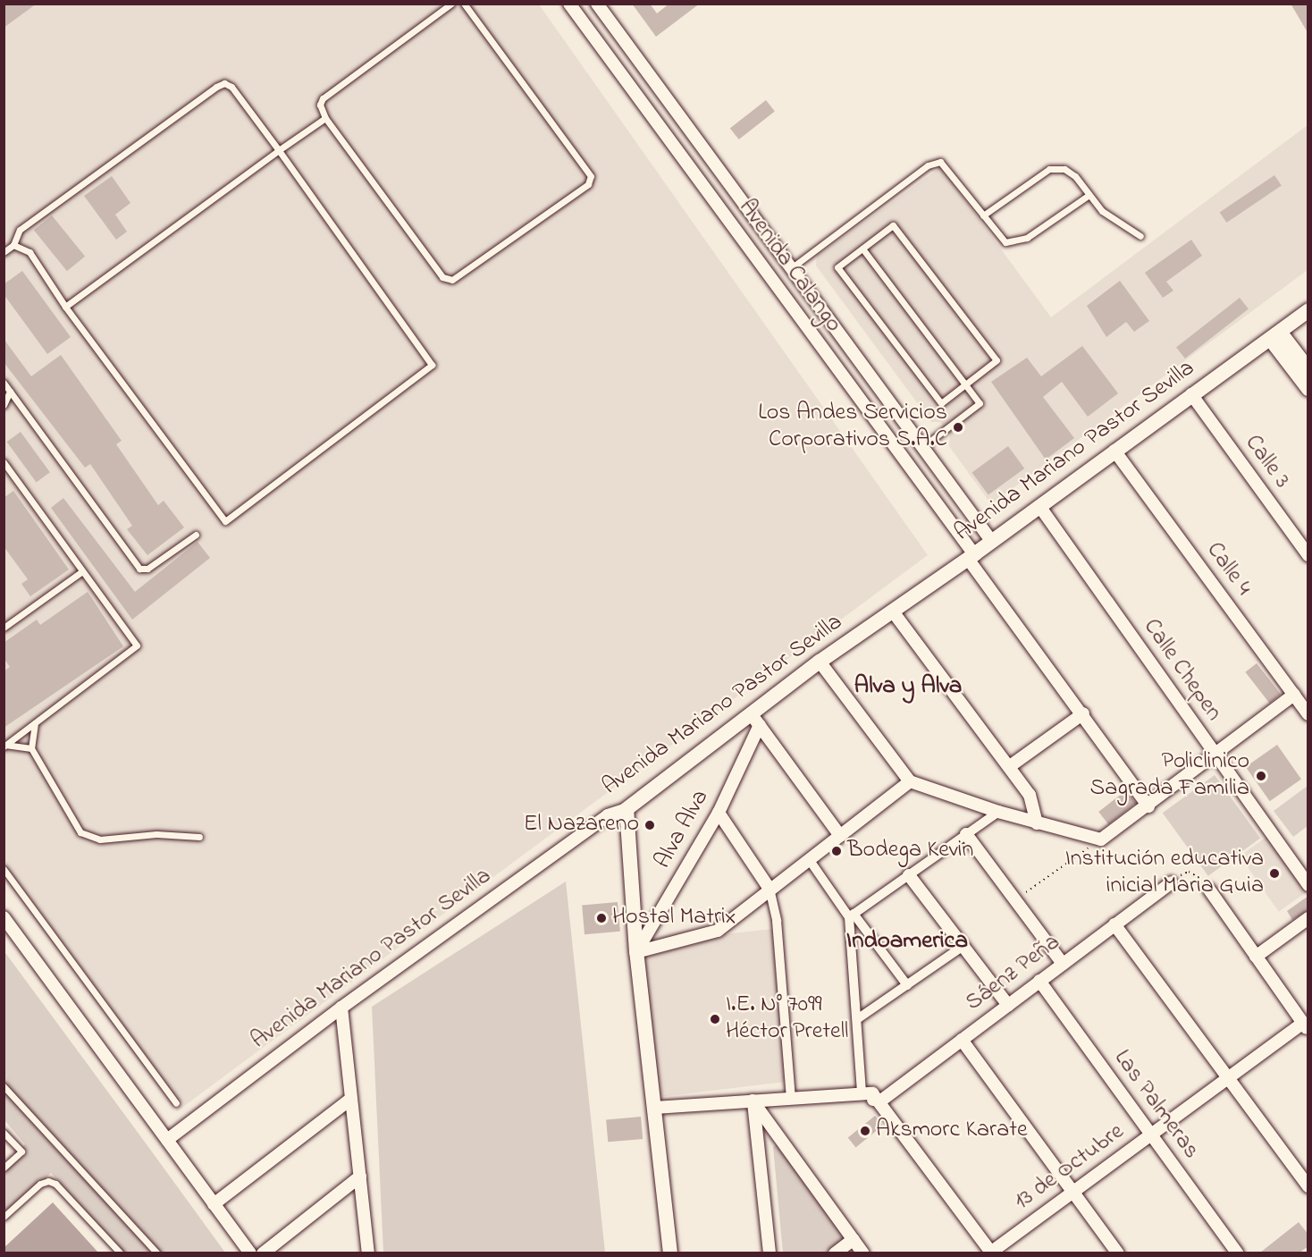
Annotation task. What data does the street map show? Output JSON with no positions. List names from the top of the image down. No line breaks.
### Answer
{"streets":{"street":["Avenida Calango","Avenida Mariano Pastor Sevilla","Calle 3","Calle 4","Calle Chepen","Alva Alva","Sáenz Peña","Las Palmeras","13 de Octubre"]},"crossings":[["Avenida Calango","Avenida Mariano Pastor Sevilla"],["Avenida Mariano Pastor Sevilla","Calle 3"],["Avenida Mariano Pastor Sevilla","Calle 4"],["Avenida Mariano Pastor Sevilla","Calle Chepen"],["Avenida Mariano Pastor Sevilla","Alva Alva"],["Sáenz Peña","Las Palmeras"],["Las Palmeras","13 de Octubre"]],"districts":["Alva y Alva","Indoamerica"],"places":["Los Andes Servicios Corporativos S.A.C","Policlinico Sagrada Familia","El Nazareno","Bodega Kevin","Institución educativa inicial Maria Guia","Hostal Matrix","I.E. N° 7099 Héctor Pretell","Aksmorc Karate"]}
